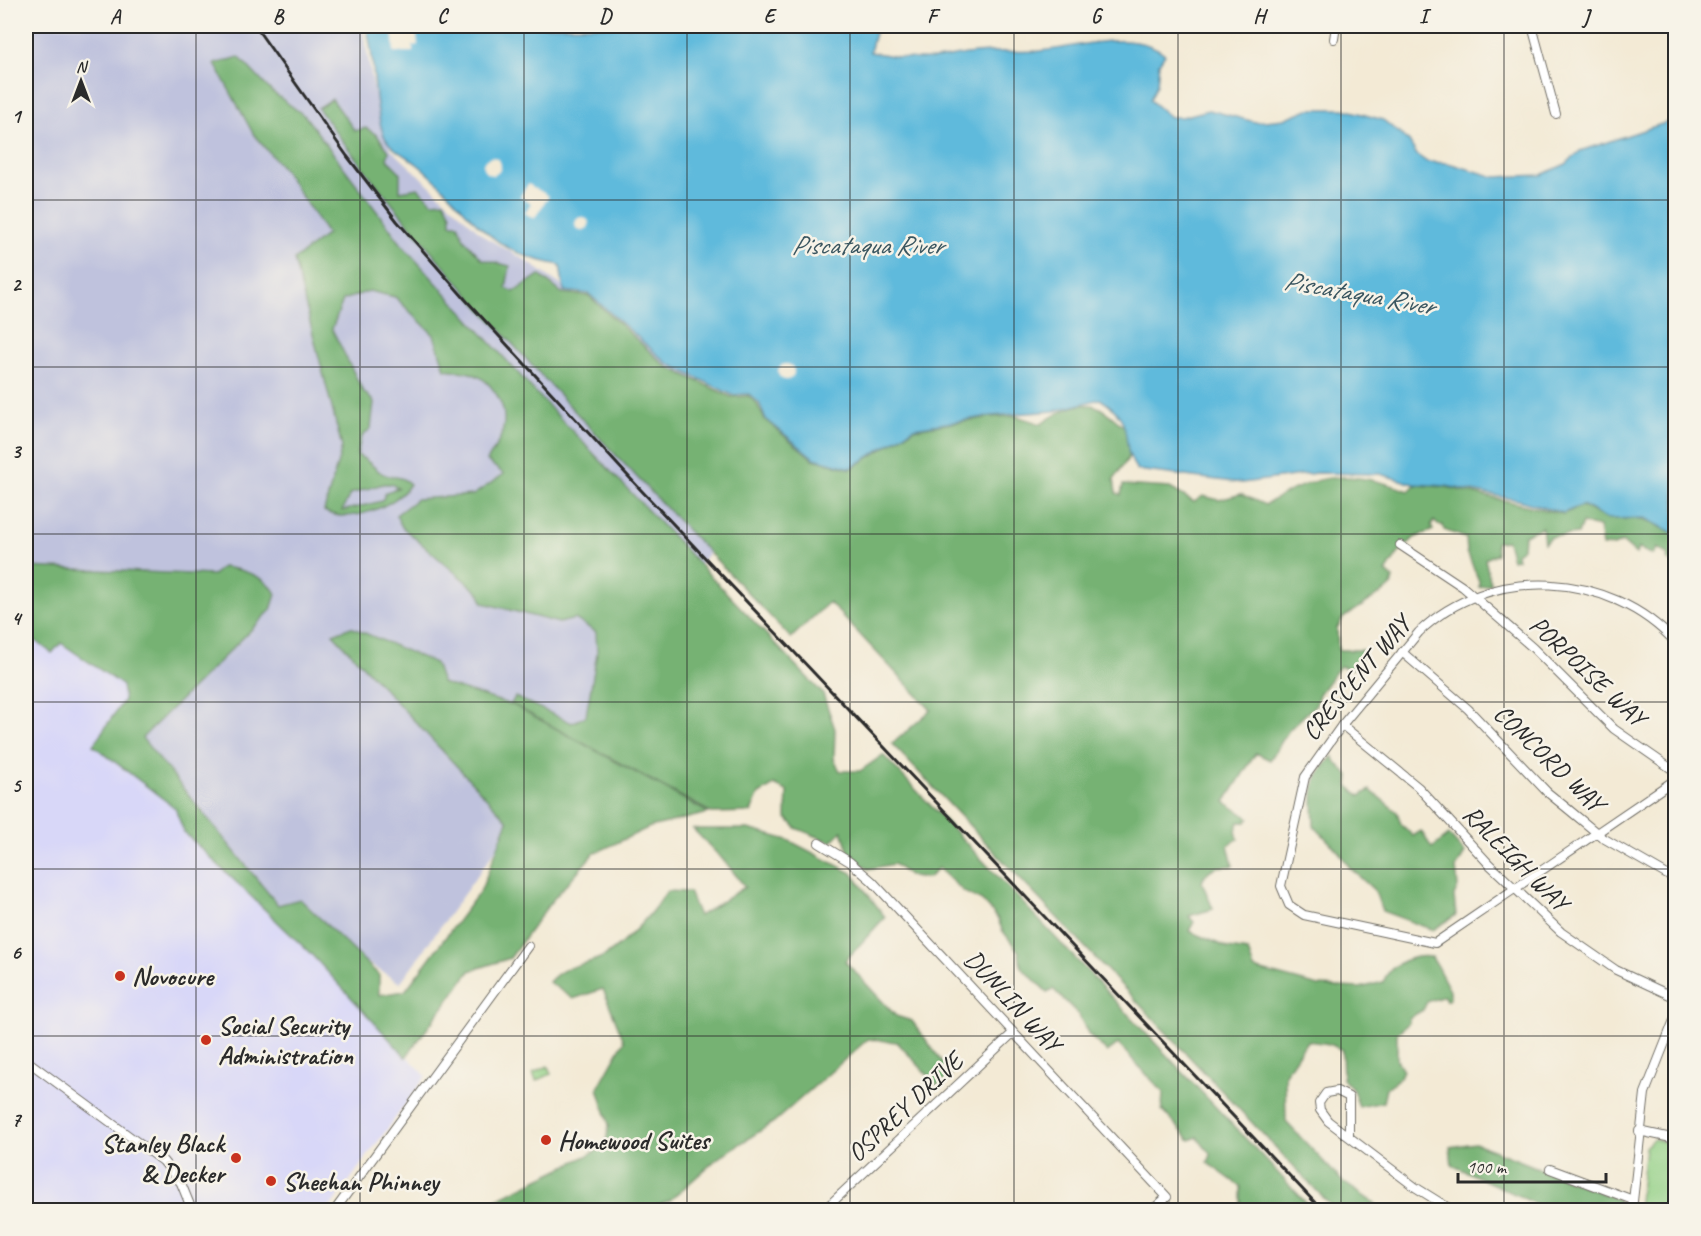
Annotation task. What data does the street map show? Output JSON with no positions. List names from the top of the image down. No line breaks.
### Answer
{"streets":{"street":["PORPOISE WAY","CRESCENT WAY","CONCORD WAY","RALEIGH WAY","DUNLIN WAY","OSPREY DRIVE"]},"crossings":[["PORPOISE WAY","CRESCENT WAY"],["CRESCENT WAY","CONCORD WAY"],["CRESCENT WAY","RALEIGH WAY"],["DUNLIN WAY","OSPREY DRIVE"]],"water":["Piscataqua River"],"places":["Novocure","Social Security Administration","Homewood Suites","Stanley Black & Decker","Sheehan Phinney"],"scale_bar":"100 m","north":"top","grid":{"columns":["A","B","C","D","E","F","G","H","I","J"],"rows":["1","2","3","4","5","6","7"]}}
